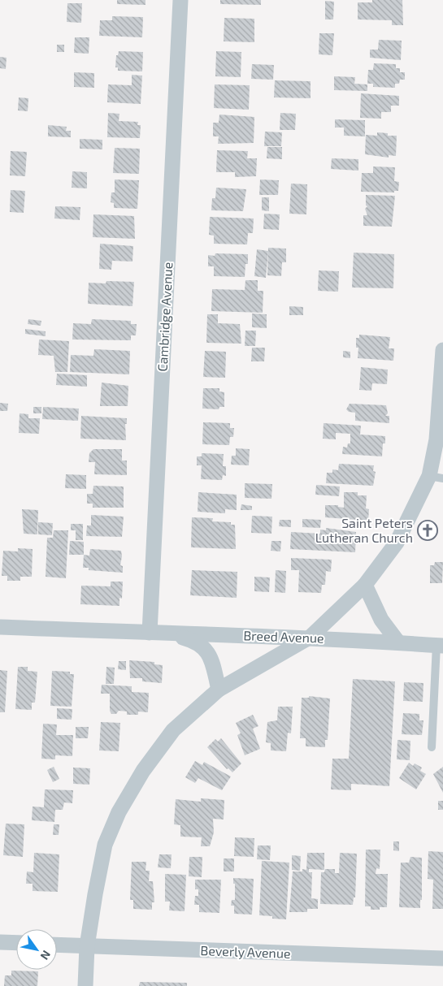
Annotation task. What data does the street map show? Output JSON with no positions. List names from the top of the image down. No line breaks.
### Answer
{"streets":{"street":["Cambridge Avenue","Breed Avenue","Beverly Avenue"]},"crossings":[["Cambridge Avenue","Breed Avenue"]],"places":{"church":["Saint Peters Lutheran Church"]},"north":"bottom right"}
